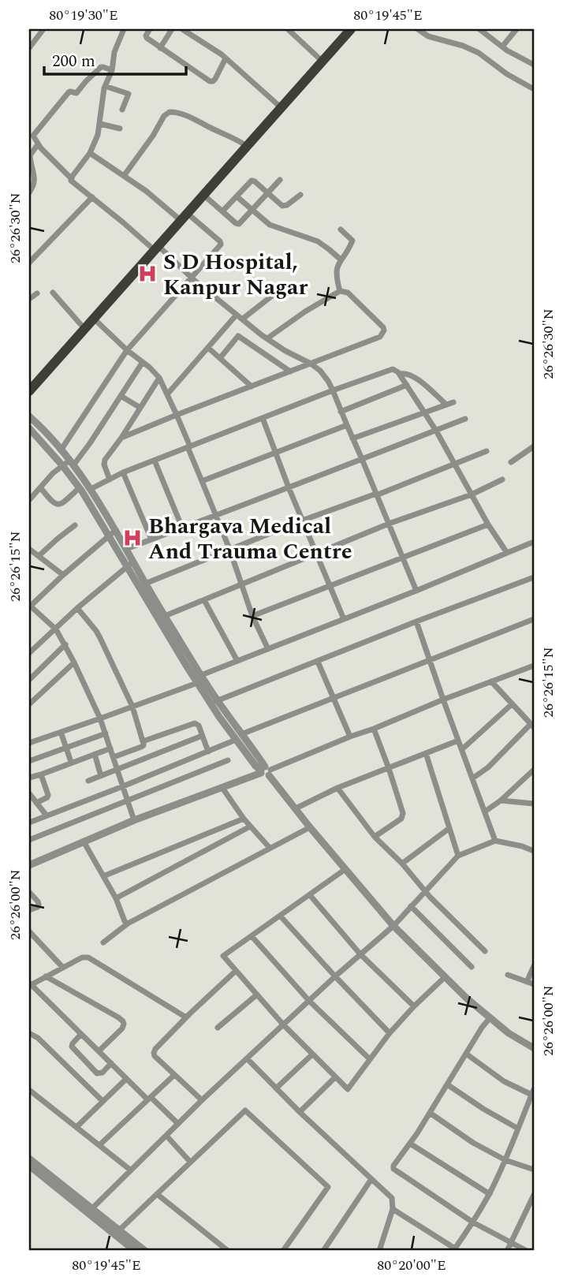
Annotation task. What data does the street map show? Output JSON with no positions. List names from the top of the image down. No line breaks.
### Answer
{"places":{"hospital":["S D Hospital, Kanpur Nagar","Bhargava Medical And Trauma Centre"]},"scale_bar":"200 m","coordinates":["80°19'30\"E","80°19'45\"E","26°26'30\"N","26°26'15\"N","26°26'00\"N","80°20'00\"E"]}
